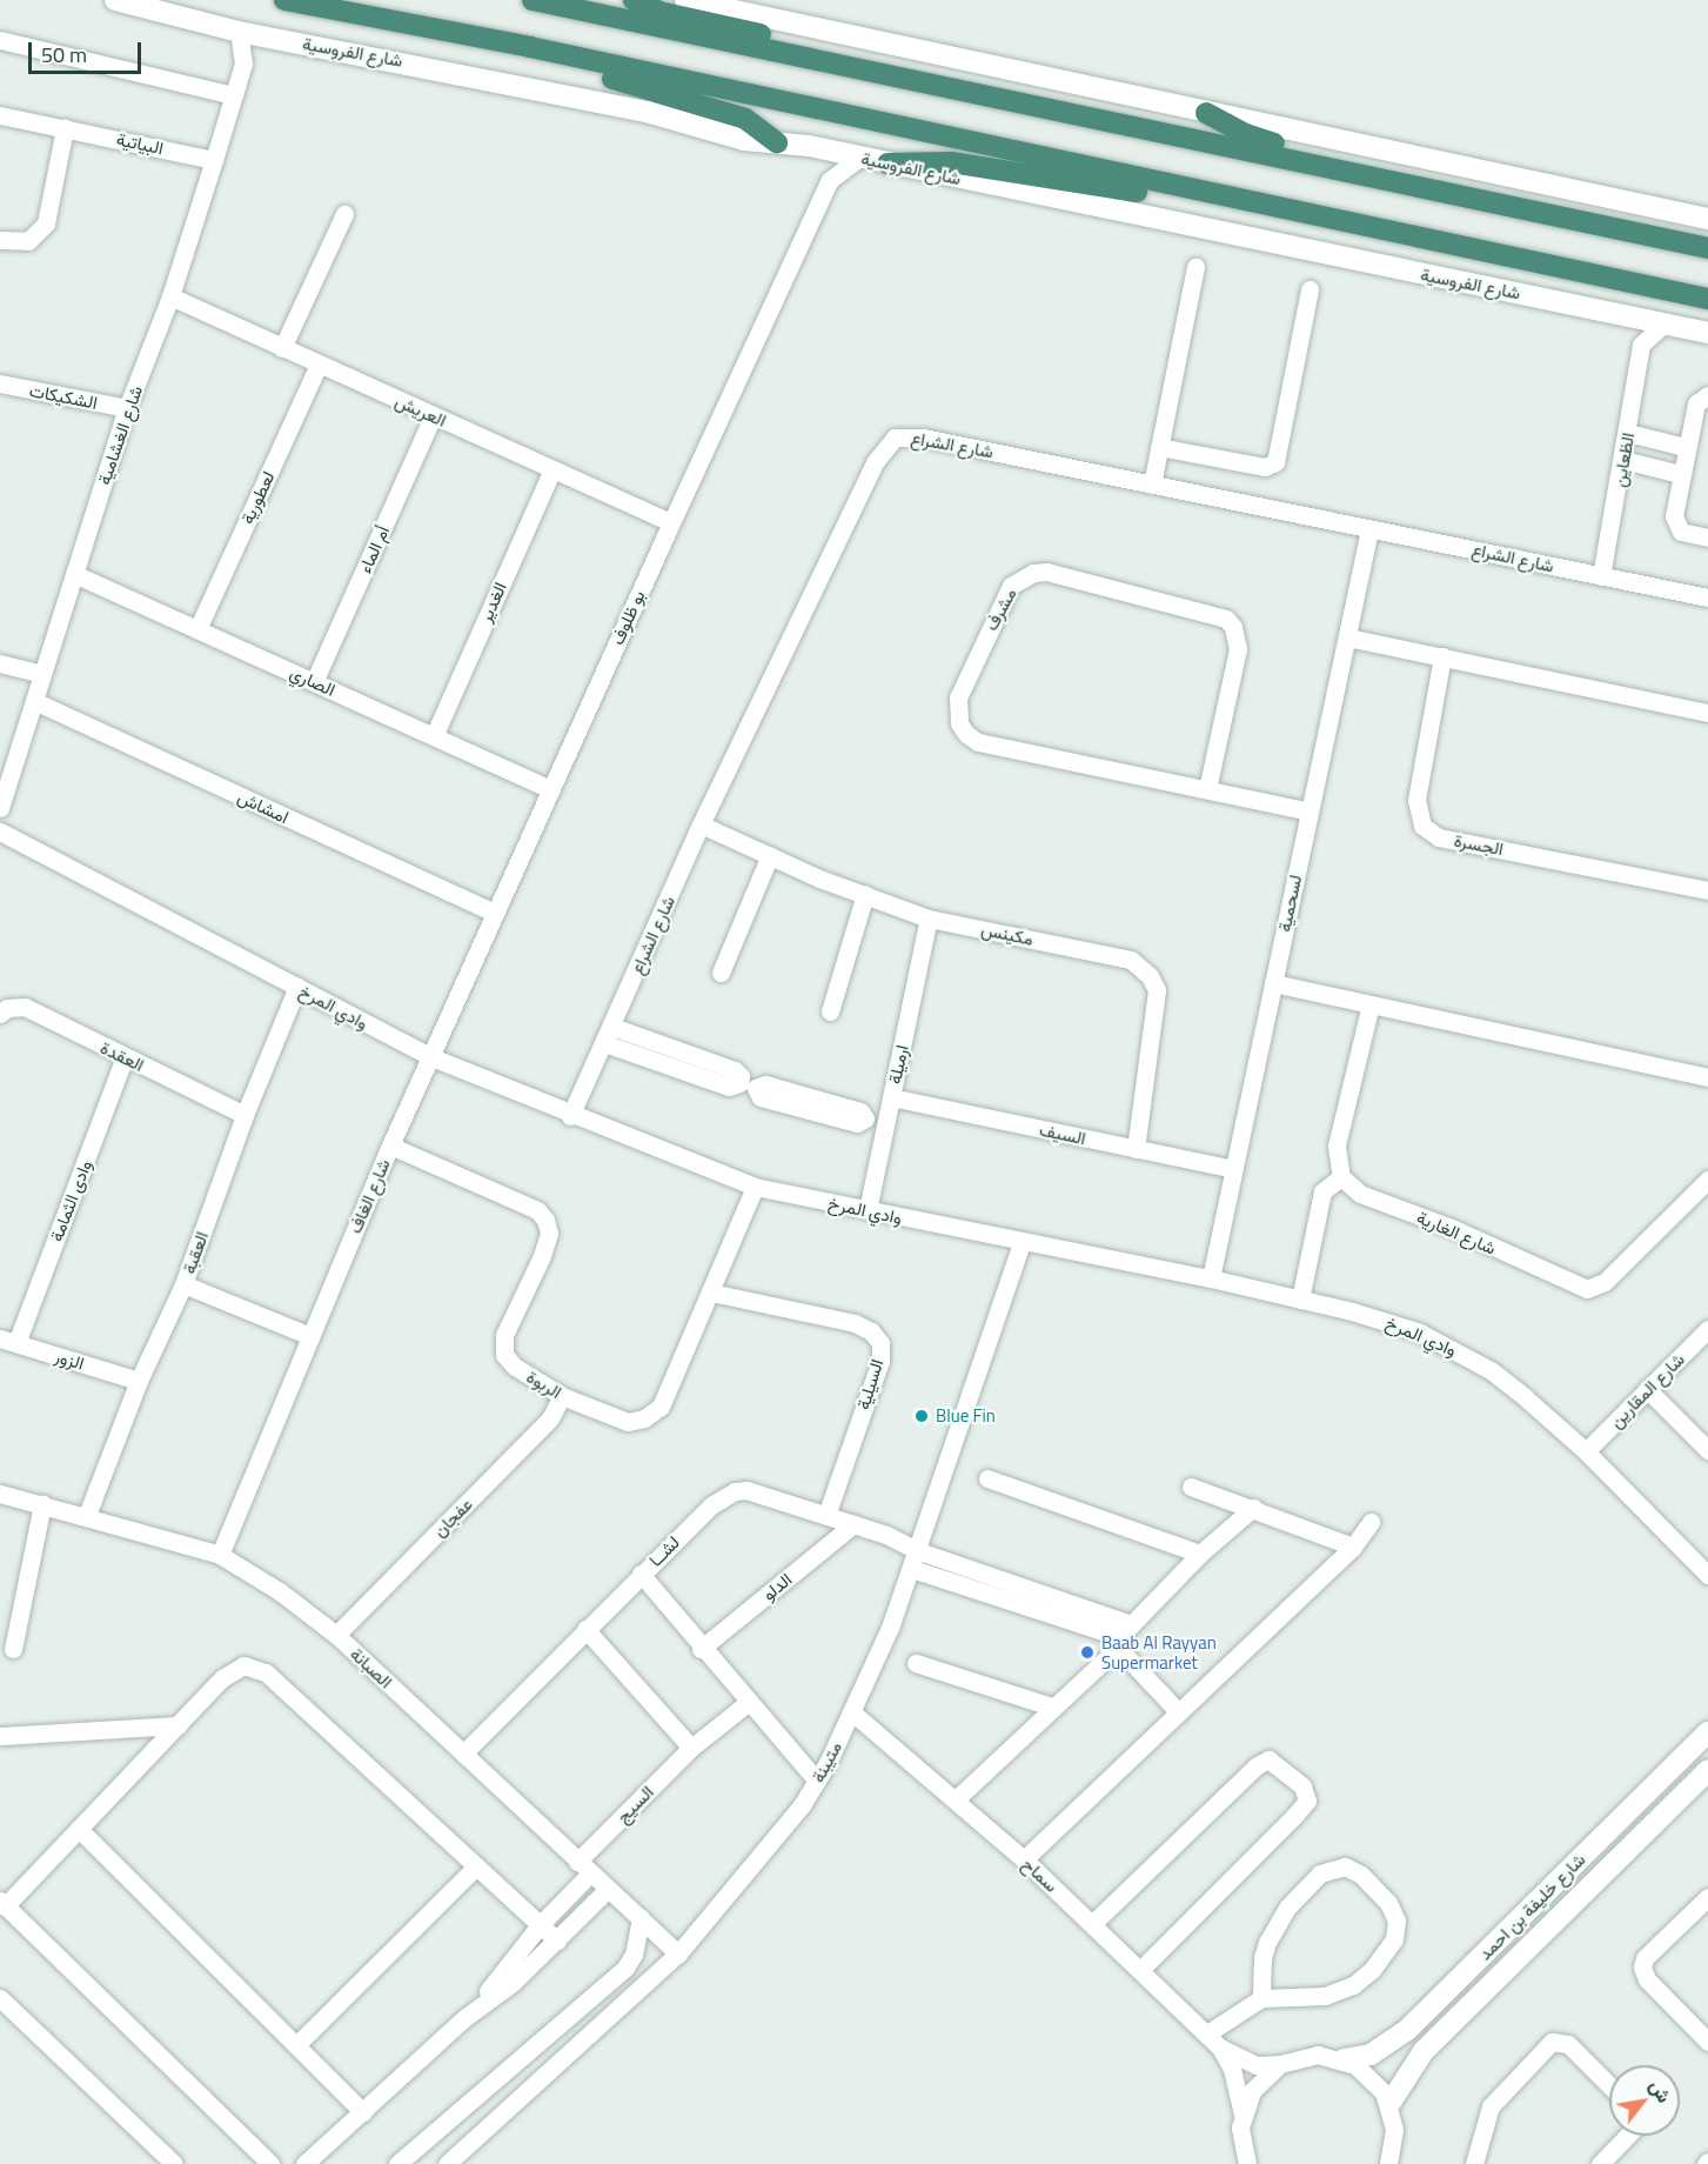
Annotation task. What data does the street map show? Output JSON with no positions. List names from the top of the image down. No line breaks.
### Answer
{"streets":{"highway":["شارع الفروسية"],"main road":["شارع خليفة بن احمد"],"street":["البياتية","الشكيكات","العريش","شارع الغشامية","شارع الشراع","الظعاين","لعطورية","أم الماء","الغدير","مشرف","بو ظلوف","الصاري","امشاش","الجسرة","لسحمية","مكينس","وادي المرخ","العقدة","ارميلة","السيف","شارع الغاف","وادى الثمامة","شارع الغارية","العقبة","الزور","الربوة","السيلية","شارع المقارين","عفجان","لشــا","الدلو","الصبانة","متيبنة","السيج","سماح"]},"crossings":[["شارع الفروسية","شارع الغشامية"],["شارع الفروسية","بو ظلوف"],["البياتية","شارع الغشامية"],["الشكيكات","شارع الغشامية"],["العريش","شارع الغشامية"],["العريش","لعطورية"],["العريش","أم الماء"],["العريش","الغدير"],["العريش","بو ظلوف"],["شارع الغشامية","الصاري"],["شارع الغشامية","امشاش"],["شارع الشراع","الظعاين"],["شارع الشراع","لسحمية"],["شارع الشراع","مكينس"],["شارع الشراع","وادي المرخ"],["لعطورية","الصاري"],["أم الماء","الصاري"],["الغدير","الصاري"],["مشرف","لسحمية"],["بو ظلوف","الصاري"],["بو ظلوف","امشاش"],["بو ظلوف","وادي المرخ"],["بو ظلوف","شارع الغاف"],["لسحمية","وادي المرخ"],["لسحمية","السيف"],["مكينس","ارميلة"],["مكينس","السيف"],["وادي المرخ","ارميلة"],["وادي المرخ","شارع الغاف"],["وادي المرخ","العقبة"],["وادي المرخ","الربوة"],["وادي المرخ","شارع المقارين"],["وادي المرخ","متيبنة"],["العقدة","وادى الثمامة"],["العقدة","العقبة"],["ارميلة","السيف"],["شارع الغاف","الربوة"],["شارع الغاف","الصبانة"],["وادى الثمامة","الزور"],["العقبة","الزور"],["العقبة","الصبانة"],["الربوة","السيلية"],["الربوة","عفجان"],["السيلية","لشــا"],["عفجان","الصبانة"],["لشــا","الدلو"],["لشــا","الصبانة"],["لشــا","متيبنة"],["الصبانة","متيبنة"],["الصبانة","السيج"],["متيبنة","سماح"]],"places":["Blue Fin","Baab Al Rayyan Supermarket"],"scale_bar":"50 m","north":"top right"}
